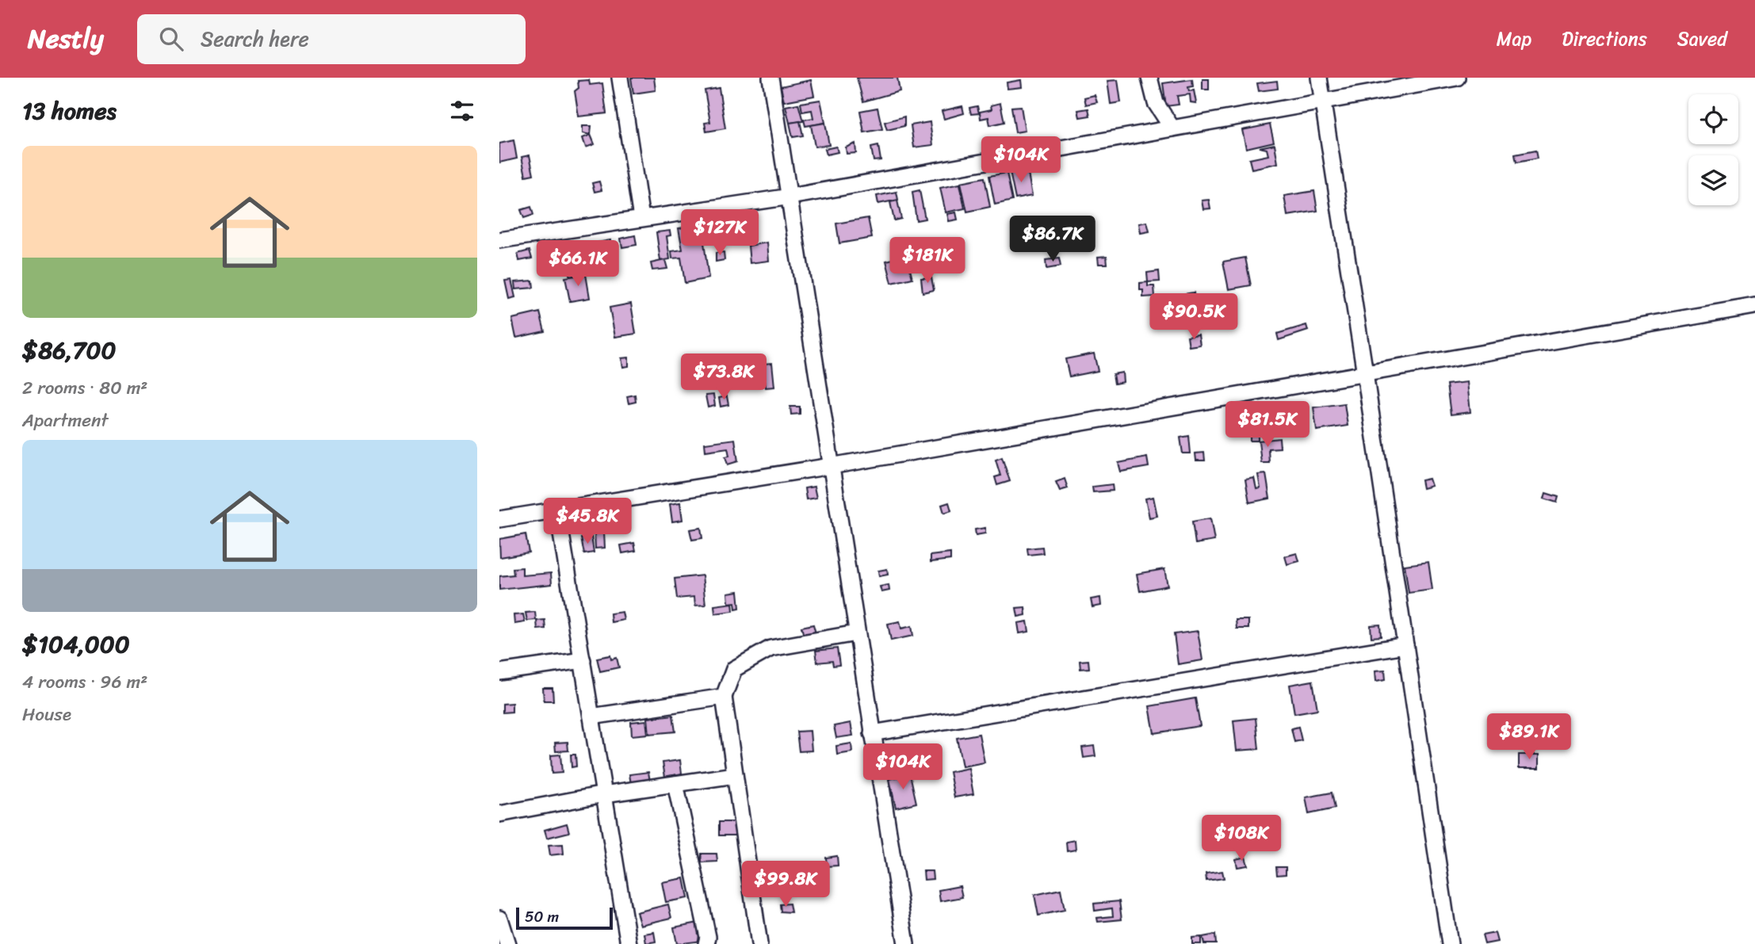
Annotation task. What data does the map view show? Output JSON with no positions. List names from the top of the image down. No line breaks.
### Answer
{"scale_bar":"50 m","page":{"header":"Nestly","search":"Search here","nav":["Map","Directions","Saved"],"heading":"13 homes","price":["$104K","$127K","$86.7K","$181K","$66.1K","$90.5K","$73.8K","$81.5K","$45.8K","$89.1K","$104K","$108K","$99.8K"],"list":[{"name":"$86,700","note":"2 rooms · 80 m² · Apartment"},{"name":"$104,000","note":"4 rooms · 96 m² · House"}],"scale":"50 m"}}
